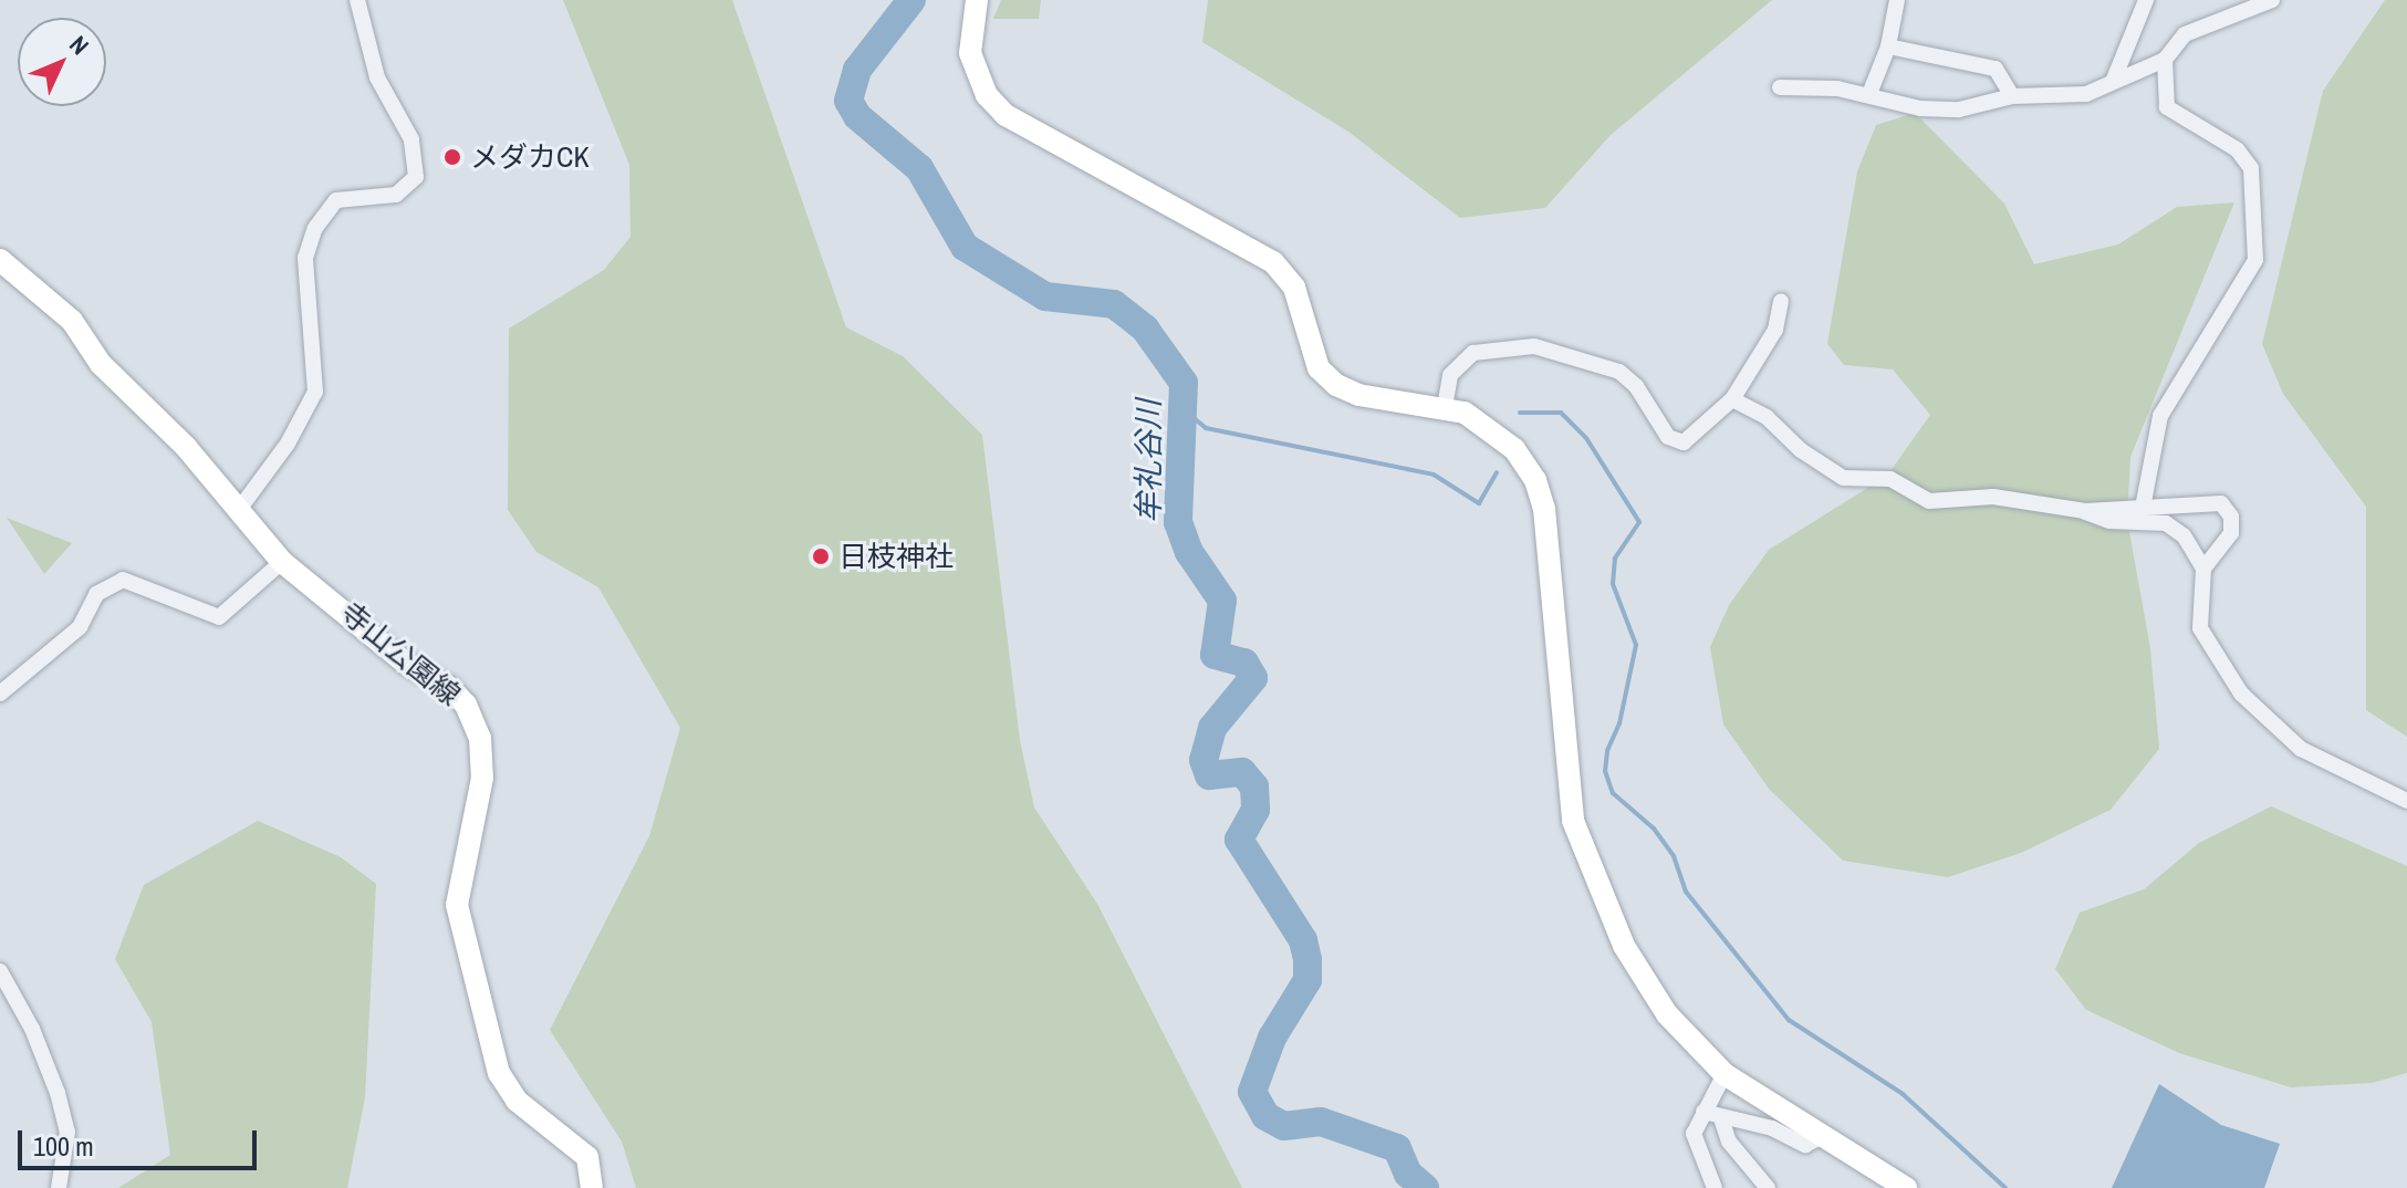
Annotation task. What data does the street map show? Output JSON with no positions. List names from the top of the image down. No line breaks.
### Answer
{"streets":{"street":["寺山公園線"]},"water":["牟礼谷川"],"places":["メダカCK","日枝神社"],"scale_bar":"100 m","north":"top right"}
